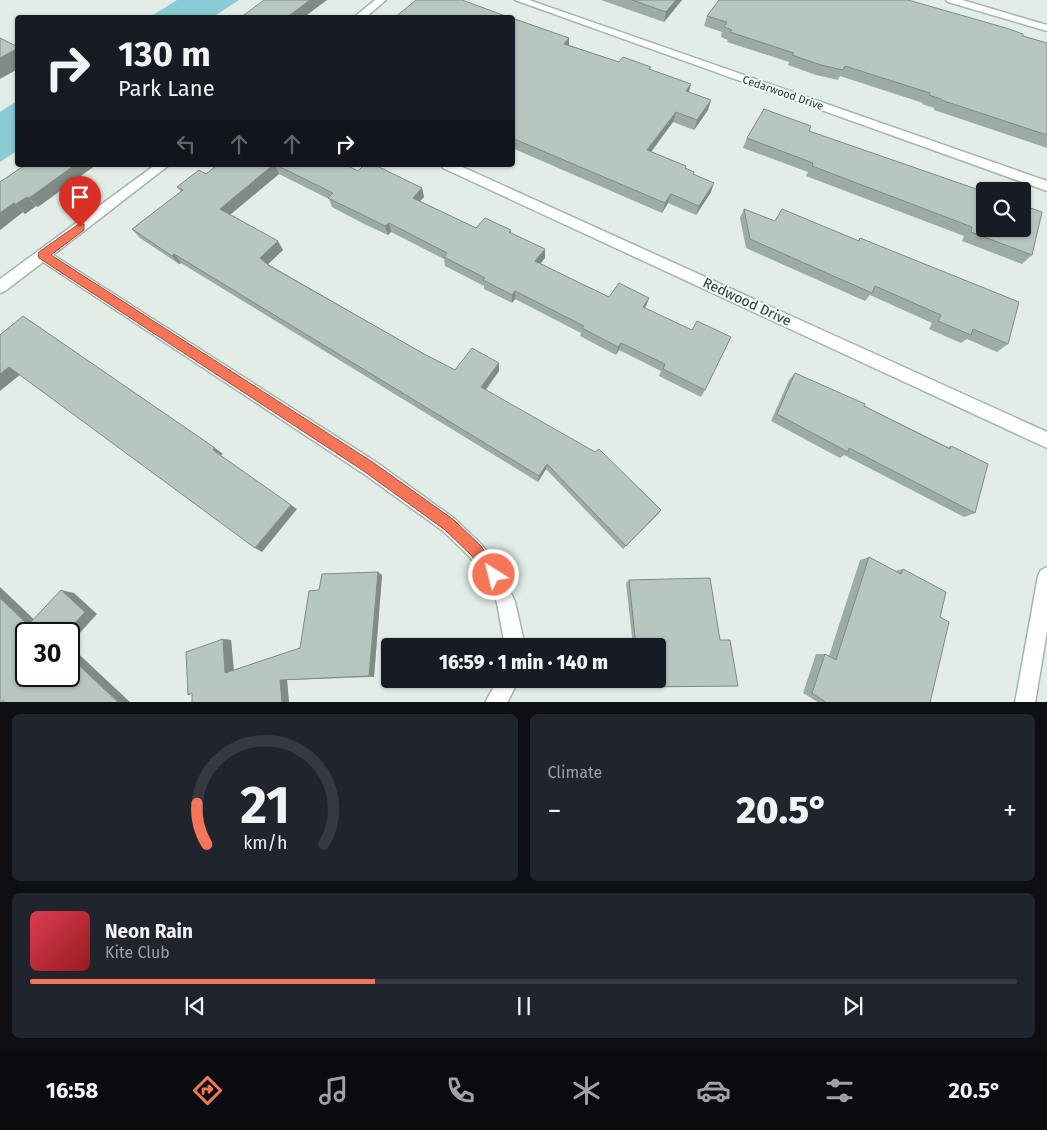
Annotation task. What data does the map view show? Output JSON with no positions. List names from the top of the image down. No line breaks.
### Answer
{"streets":{"street":["Cedarwood Drive","Redwood Drive"]},"page":{"turn":["130 m","Park Lane"],"limit":"30","trip":"16:59 · 1 min · 140 m","tile":"Climate","heat":["−","20.5°","+"],"song":["Neon Rain","Kite Club"],"tabs":["16:58","20.5°"],"gauge":["21","km/h"]}}
